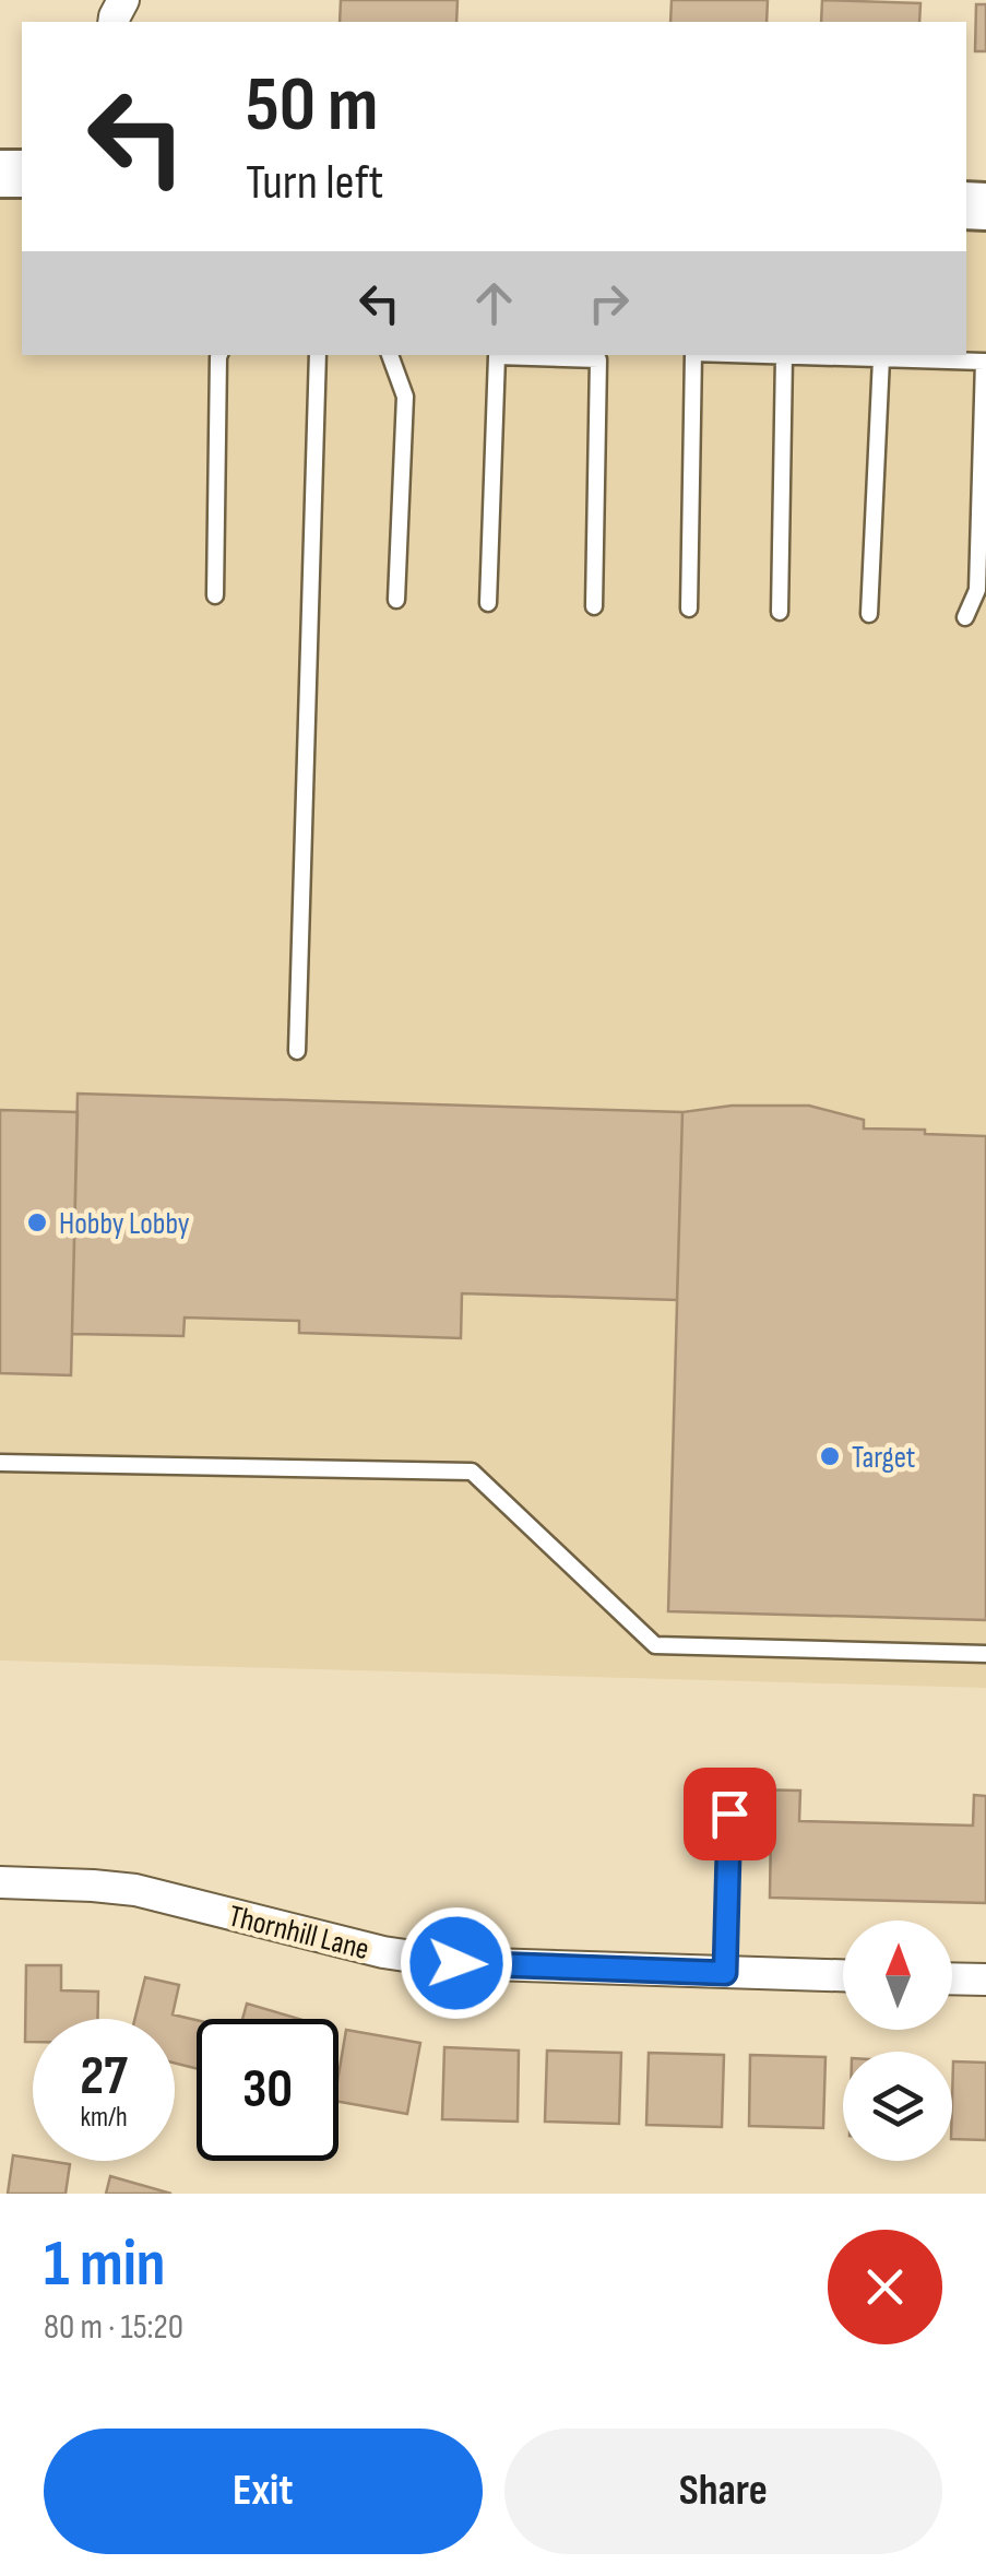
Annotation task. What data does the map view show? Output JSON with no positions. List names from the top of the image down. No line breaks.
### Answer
{"streets":{"street":["Thornhill Lane"]},"places":["Hobby Lobby","Target"],"north":"top","page":{"turn":["50 m","Turn left"],"speed":"27 km/h","limit":"30","heading":["1 min","80 m · 15:20"],"buttons":["Exit","Share"]}}
